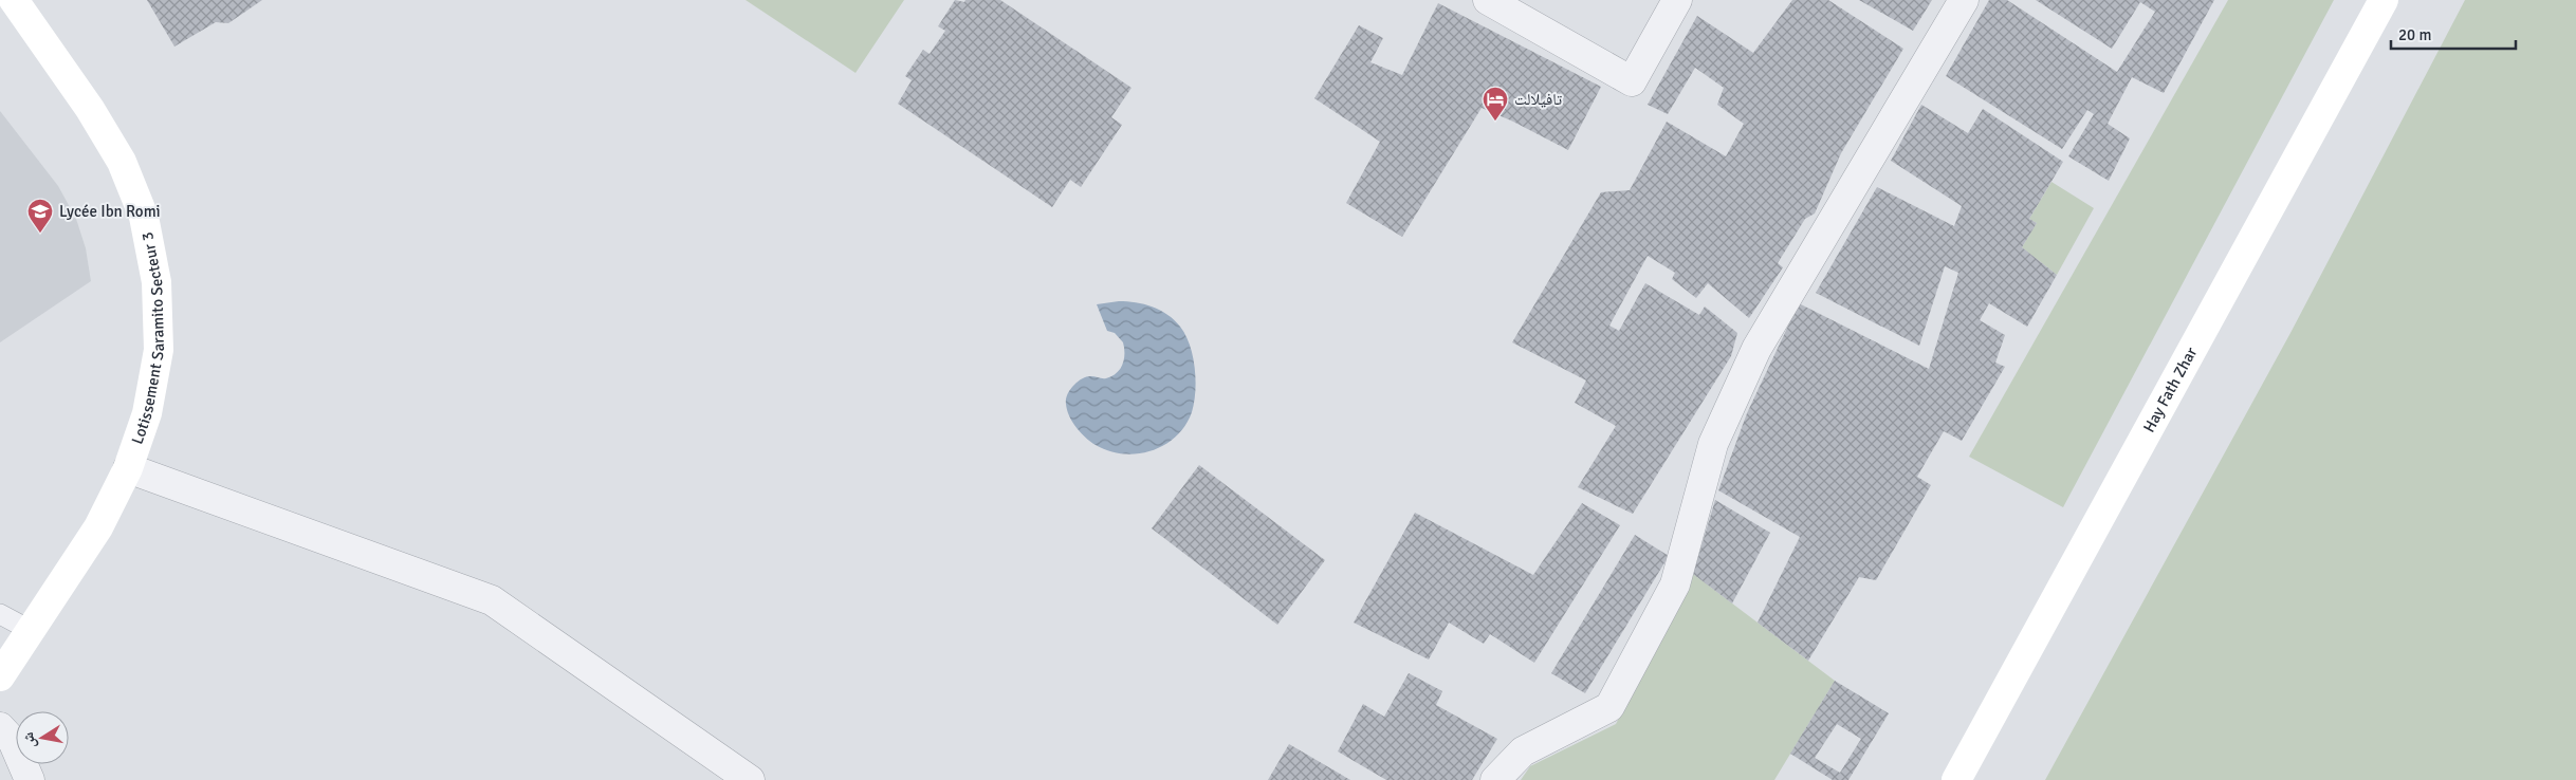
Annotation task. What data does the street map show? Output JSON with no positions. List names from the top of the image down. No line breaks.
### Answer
{"streets":{"street":["Lotissement Saramito Secteur 3","Hay Fath Zhar"]},"places":{"hotel":["تافيلالت"],"school or university":["Lycée Ibn Romi"]},"scale_bar":"20 m","north":"left"}
